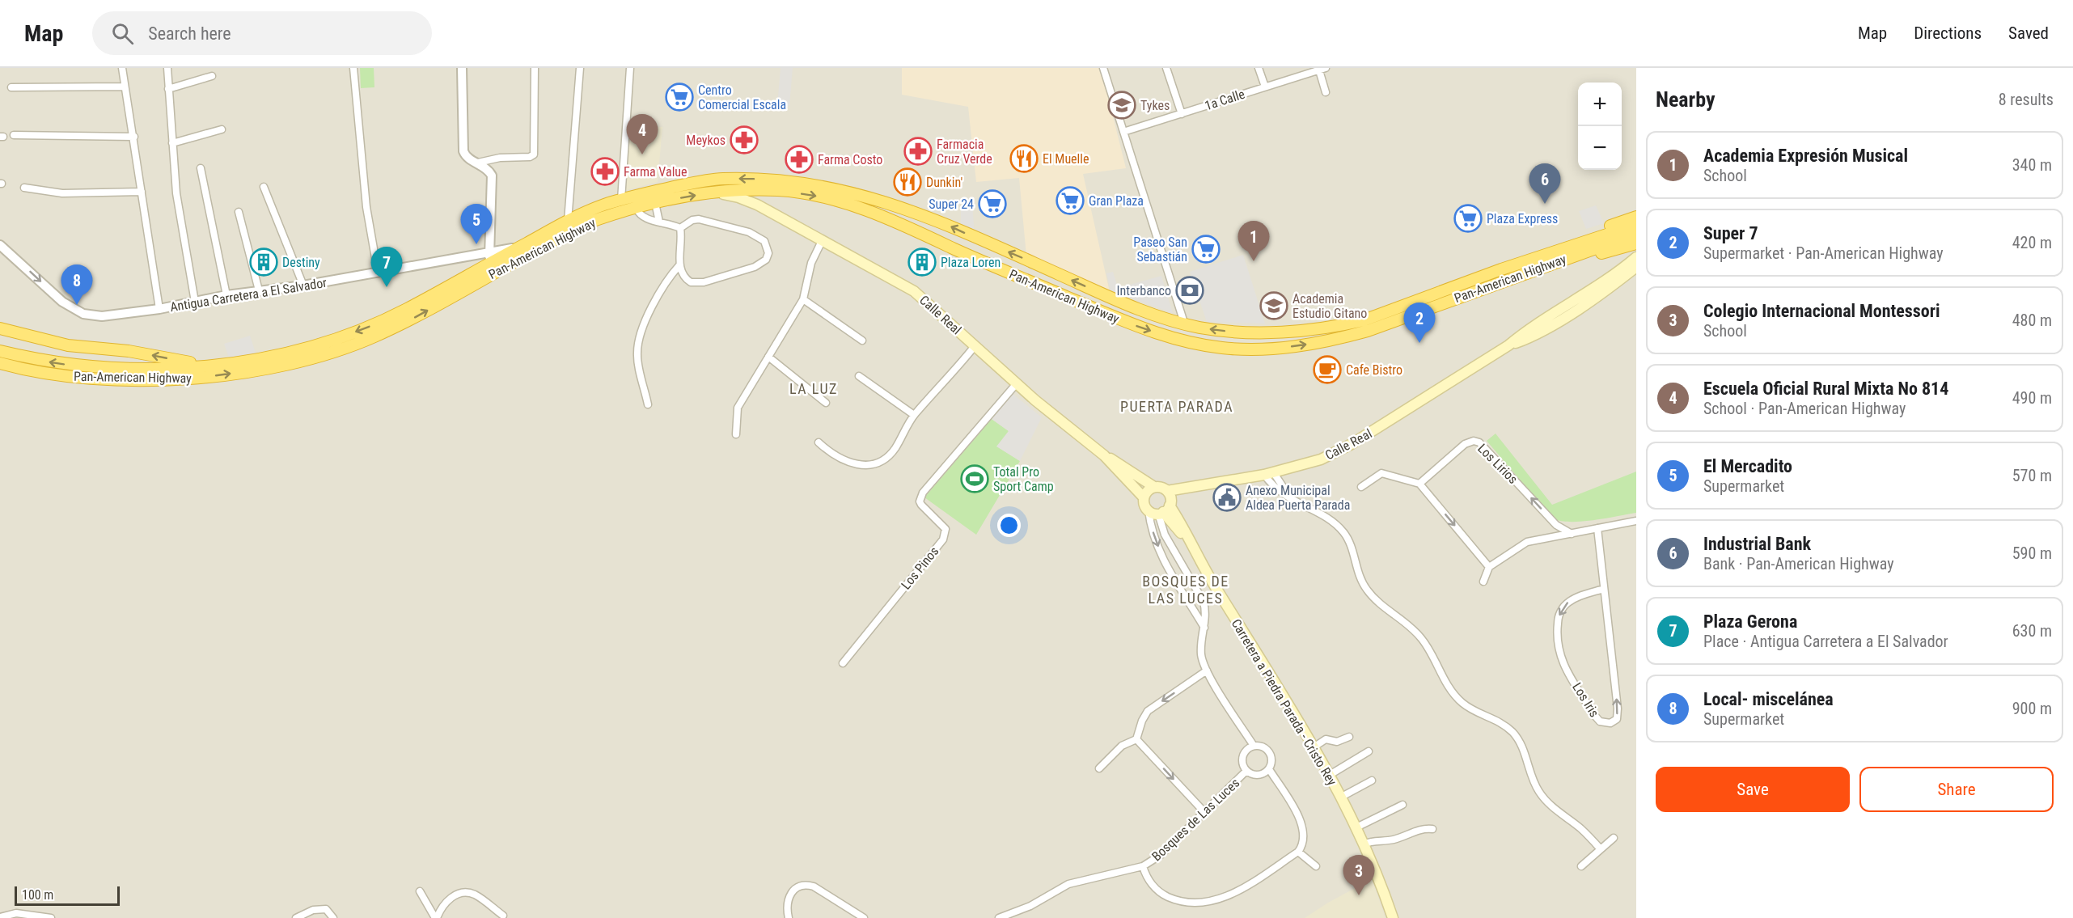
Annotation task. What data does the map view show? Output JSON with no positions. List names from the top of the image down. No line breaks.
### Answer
{"streets":{"highway":["Pan-American Highway"],"main road":["Calle Real","Carretera a Piedra Parada - Cristo Rey"],"street":["1a Calle","Antigua Carretera a El Salvador","Los Lirios","Los Pinos","Los Iris","Bosques de Las Luces"]},"crossings":[["Pan-American Highway","Antigua Carretera a El Salvador"],["Pan-American Highway","Calle Real"],["Calle Real","Los Pinos"],["Calle Real","Carretera a Piedra Parada - Cristo Rey"]],"districts":["LA LUZ","PUERTA PARADA","BOSQUES DE LAS LUCES"],"places":{"supermarket":["Centro Comercial Escala","Gran Plaza","Super 24","Plaza Express","Paseo San Sebastián"],"school or university":["Tykes","Academia Estudio Gitano"],"pharmacy":["Meykos","Farmacia Cruz Verde","Farma Costo","Farma Value"],"restaurant":["El Muelle","Dunkin'"],"building":["Destiny","Plaza Loren"],"bank":["Interbanco"],"cafe":["Cafe Bistro"],"sports":["Total Pro Sport Camp"],"public building":["Anexo Municipal Aldea Puerta Parada"]},"scale_bar":"100 m","page":{"header":"Map","search":"Search here","nav":["Map","Directions","Saved"],"heading":["Nearby","8 results"],"map_buttons":["+","−"],"pins":["4","6","5","1","7","8","2","3"],"list":[{"mark":"1","name":"Academia Expresión Musical","note":"School","value":"340 m"},{"mark":"2","name":"Super 7","note":"Supermarket · Pan-American Highway","value":"420 m"},{"mark":"3","name":"Colegio Internacional Montessori","note":"School","value":"480 m"},{"mark":"4","name":"Escuela Oficial Rural Mixta No 814","note":"School · Pan-American Highway","value":"490 m"},{"mark":"5","name":"El Mercadito","note":"Supermarket","value":"570 m"},{"mark":"6","name":"Industrial Bank","note":"Bank · Pan-American Highway","value":"590 m"},{"mark":"7","name":"Plaza Gerona","note":"Place · Antigua Carretera a El Salvador","value":"630 m"},{"mark":"8","name":"Local- miscelánea","note":"Supermarket","value":"900 m"}],"buttons":["Save","Share"],"scale":"100 m"}}
